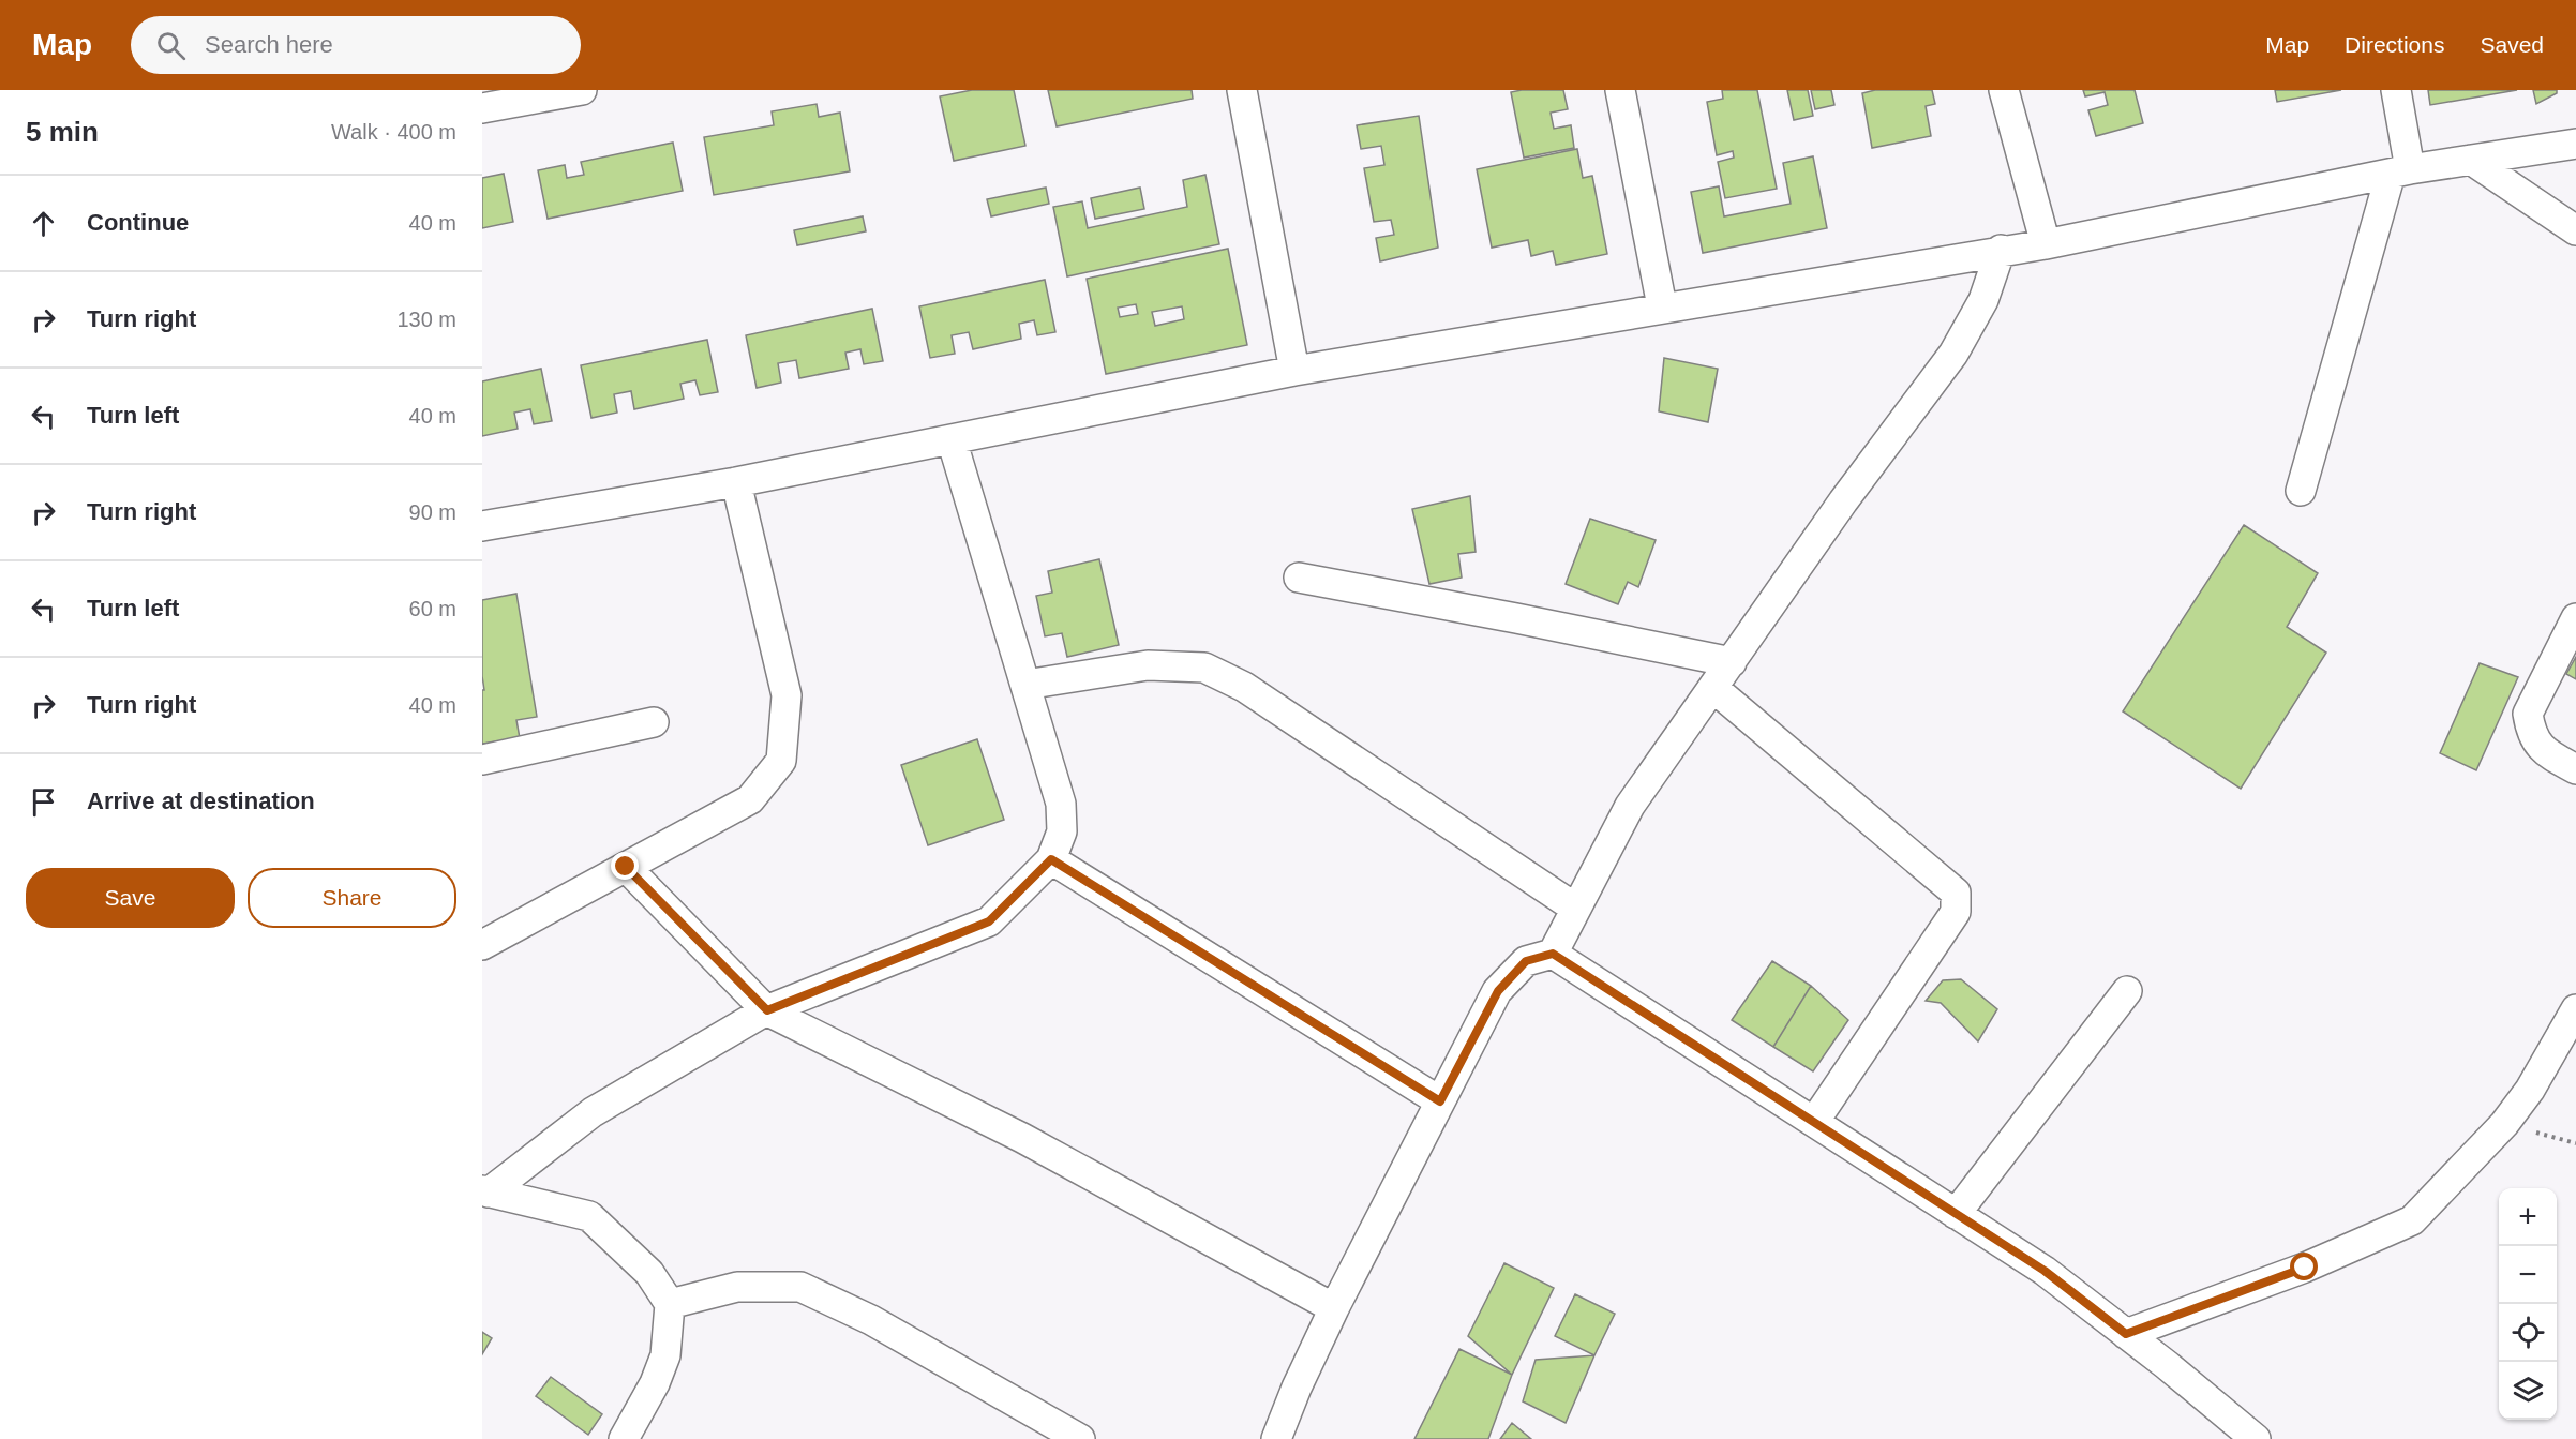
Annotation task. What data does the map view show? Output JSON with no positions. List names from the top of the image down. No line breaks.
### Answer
{"page":{"header":"Map","search":"Search here","nav":["Map","Directions","Saved"],"heading":["5 min","Walk · 400 m"],"list":[["Continue","40 m"],["Turn right","130 m"],["Turn left","40 m"],["Turn right","90 m"],["Turn left","60 m"],["Turn right","40 m"],"Arrive at destination"],"buttons":["Save","Share"],"map_buttons":["+","−"]}}
